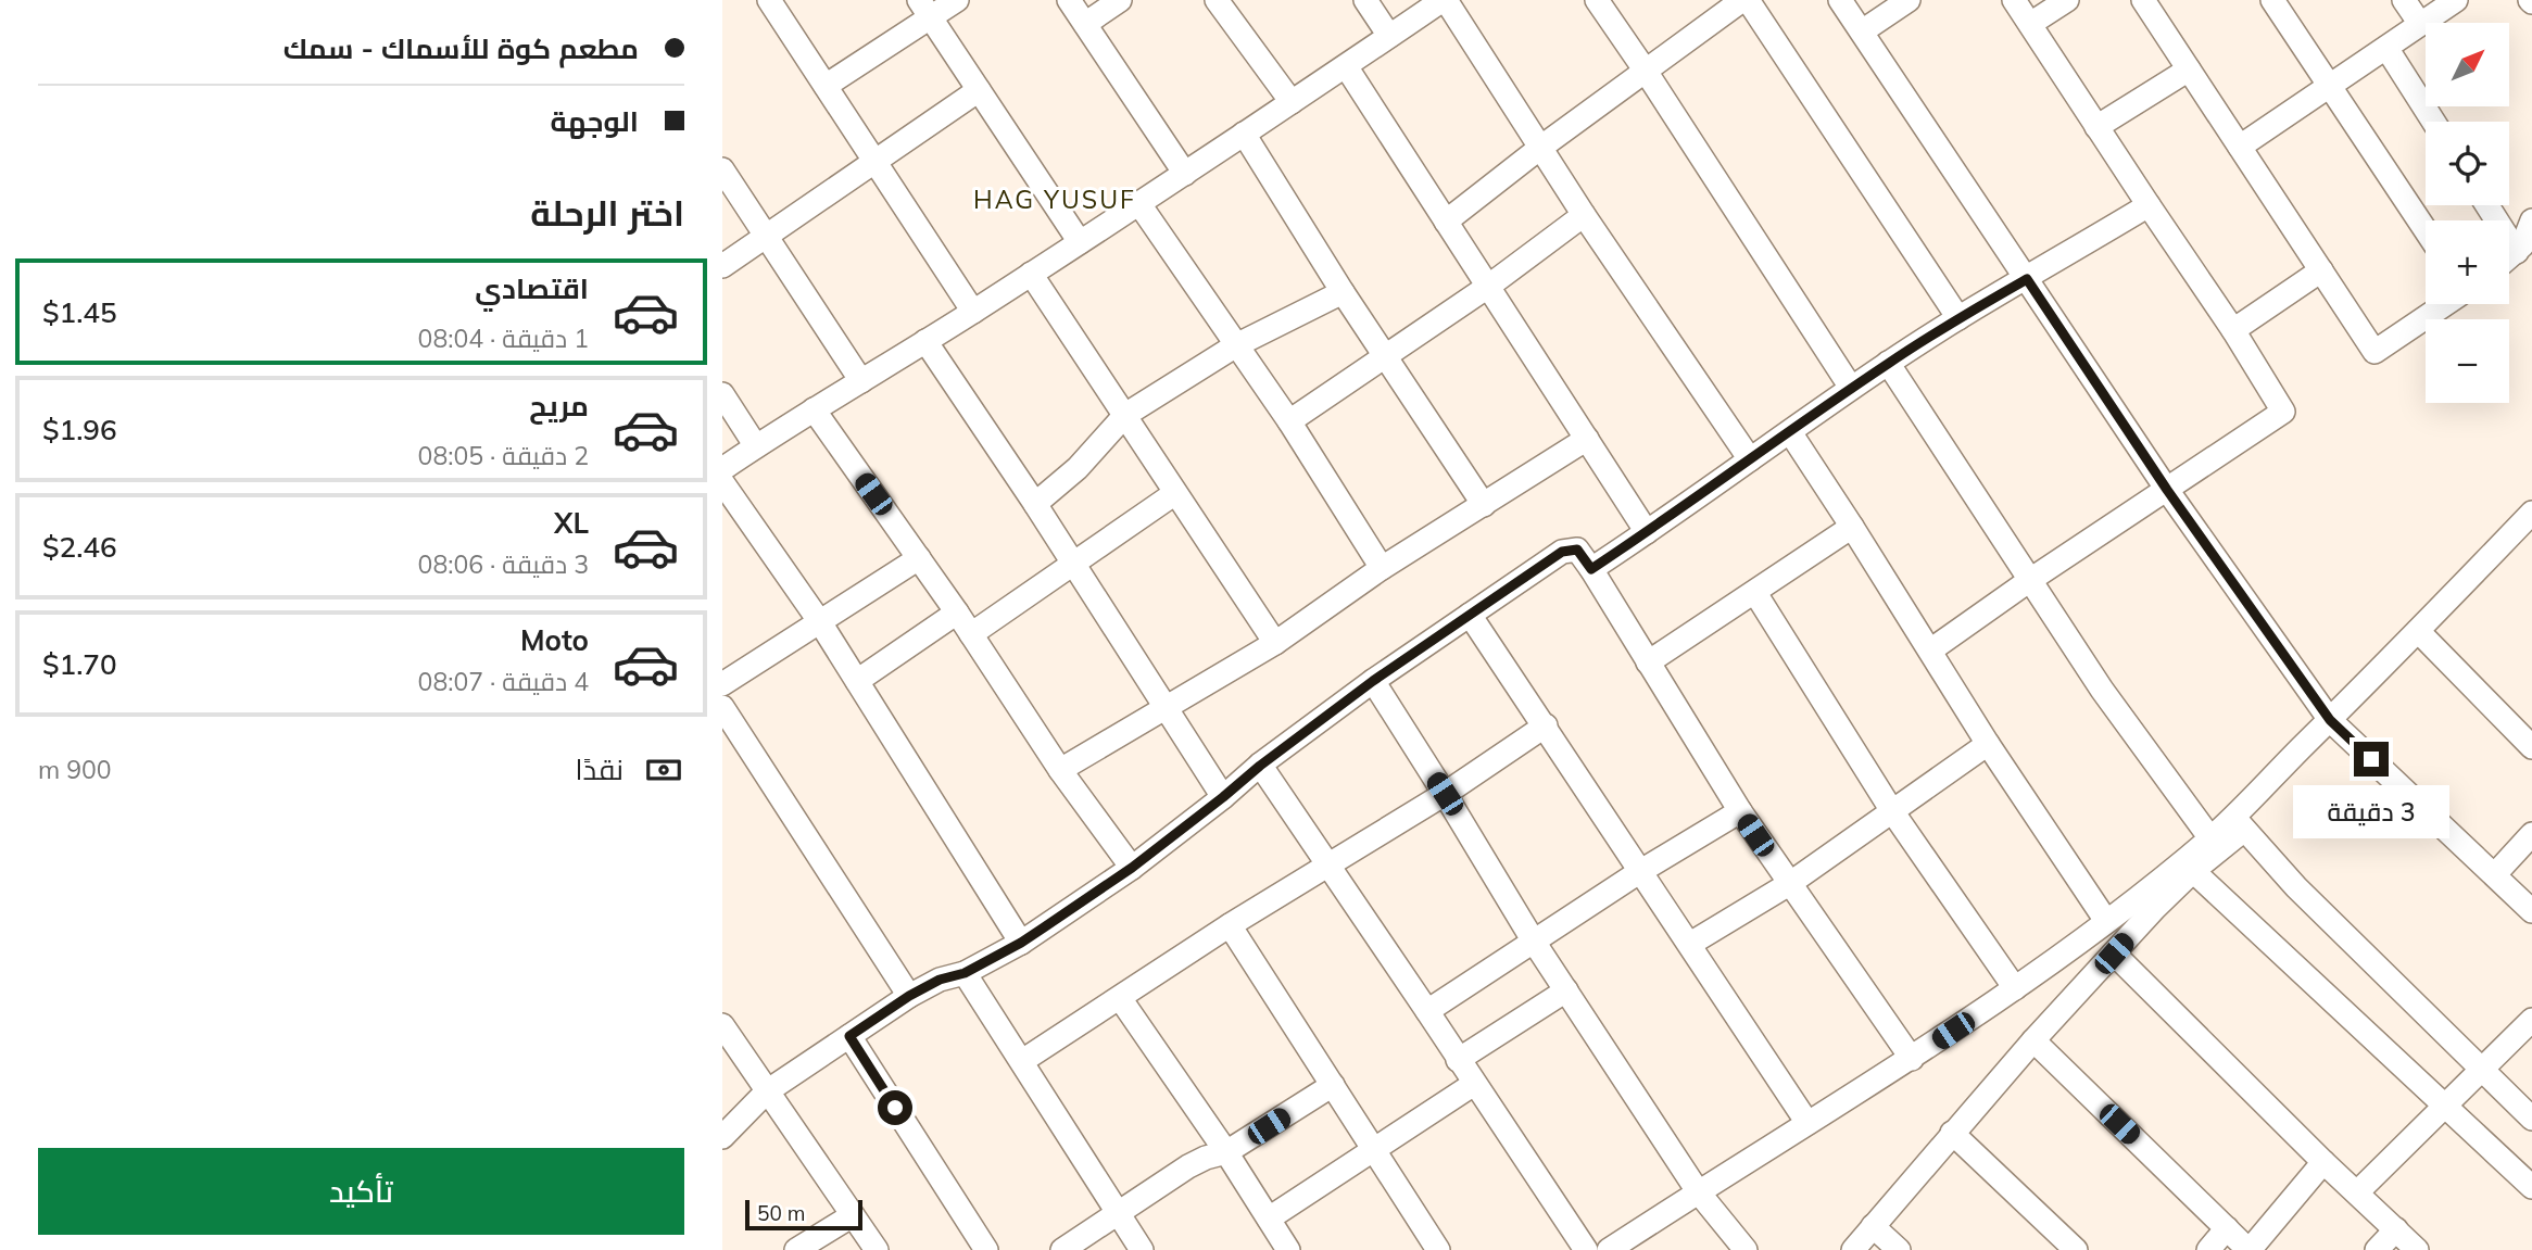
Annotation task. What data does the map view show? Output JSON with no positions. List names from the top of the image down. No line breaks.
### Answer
{"districts":["HAG YUSUF"],"scale_bar":"50 m","north":"top right","page":{"banner":["مطعم كوة للأسماك - سمك","الوجهة"],"map_buttons":["+","−"],"heading":"اختر الرحلة","list":[{"name":"اقتصادي","note":"1 دقيقة · 08:04","value":"$1.45"},{"name":"مريح","note":"2 دقيقة · 08:05","value":"$1.96"},{"name":"XL","note":"3 دقيقة · 08:06","value":"$2.46"},{"name":"Moto","note":"4 دقيقة · 08:07","value":"$1.70"}],"pay":["نقدًا","900 m"],"bubble":"3 دقيقة","buttons":"تأكيد","scale":"50 m"}}
